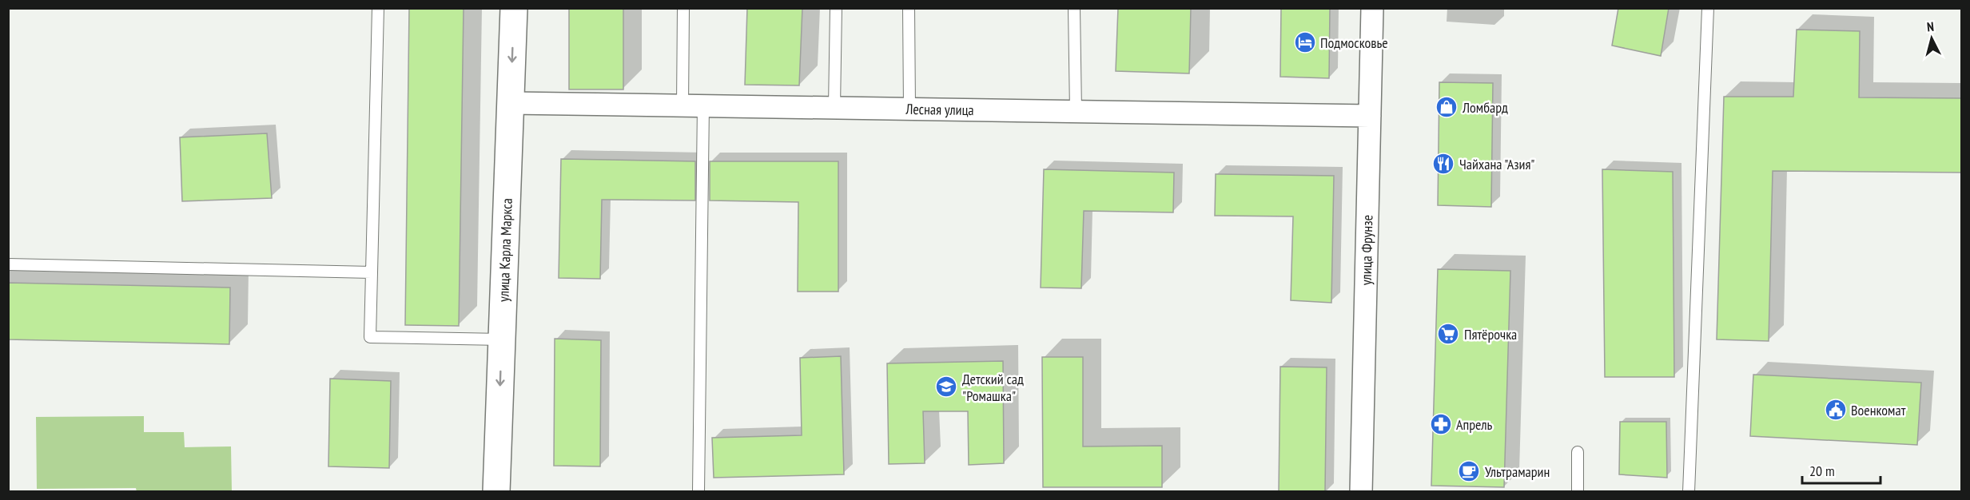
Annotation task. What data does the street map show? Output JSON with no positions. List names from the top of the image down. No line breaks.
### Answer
{"streets":{"street":["Лесная улица","улица Карла Маркса","улица Фрунзе"]},"crossings":[["Лесная улица","улица Карла Маркса"],["Лесная улица","улица Фрунзе"]],"one_way":["улица Карла Маркса"],"places":{"hotel":["Подмосковье"],"shop":["Ломбард"],"restaurant":["Чайхана \"Азия\""],"supermarket":["Пятёрочка"],"school or university":["Детский сад \"Ромашка\""],"public building":["Военкомат"],"pharmacy":["Апрель"],"cafe":["Ультрамарин"]},"scale_bar":"20 m","north":"top"}
